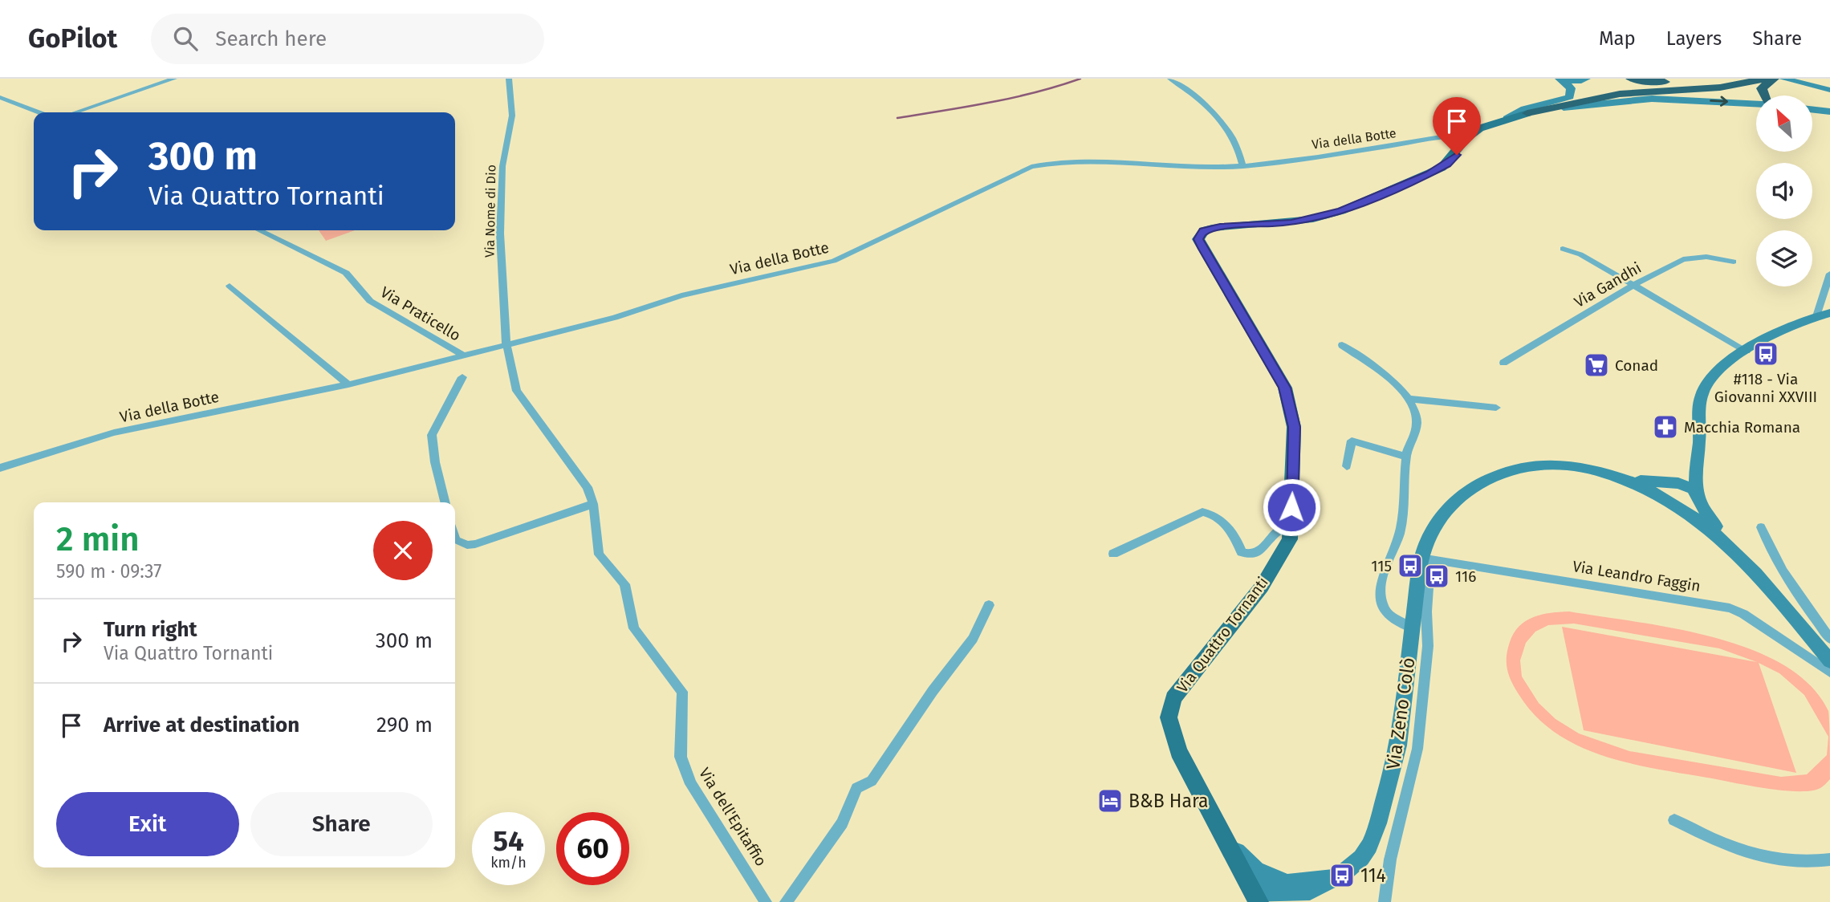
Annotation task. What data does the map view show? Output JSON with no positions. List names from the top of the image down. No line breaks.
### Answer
{"streets":{"main road":["Via Quattro Tornanti"],"street":["Via della Botte","Via Nome di Dio","Via Gandhi","Via Praticello","Via Leandro Faggin","Via Zeno Colò","Via dell'Epitaffio"]},"crossings":[["Via della Botte","Via Nome di Dio"],["Via della Botte","Via Praticello"],["Via della Botte","Via Quattro Tornanti"],["Via della Botte","Via dell'Epitaffio"],["Via Nome di Dio","Via dell'Epitaffio"],["Via Leandro Faggin","Via Zeno Colò"]],"places":{"bus stop":["#118 - Via Giovanni XXVIII","115","116","114"],"supermarket":["Conad"],"pharmacy":["Macchia Romana"],"hotel":["B&B Hara"]},"north":"top left","page":{"header":"GoPilot","search":"Search here","nav":["Map","Layers","Share"],"turn":["300 m","Via Quattro Tornanti"],"heading":["2 min","590 m · 09:37"],"list":[{"name":"Turn right","note":"Via Quattro Tornanti","value":"300 m"},{"name":"Arrive at destination","value":"290 m"}],"buttons":["Exit","Share"],"speed":"54 km/h","limit":"60"}}
